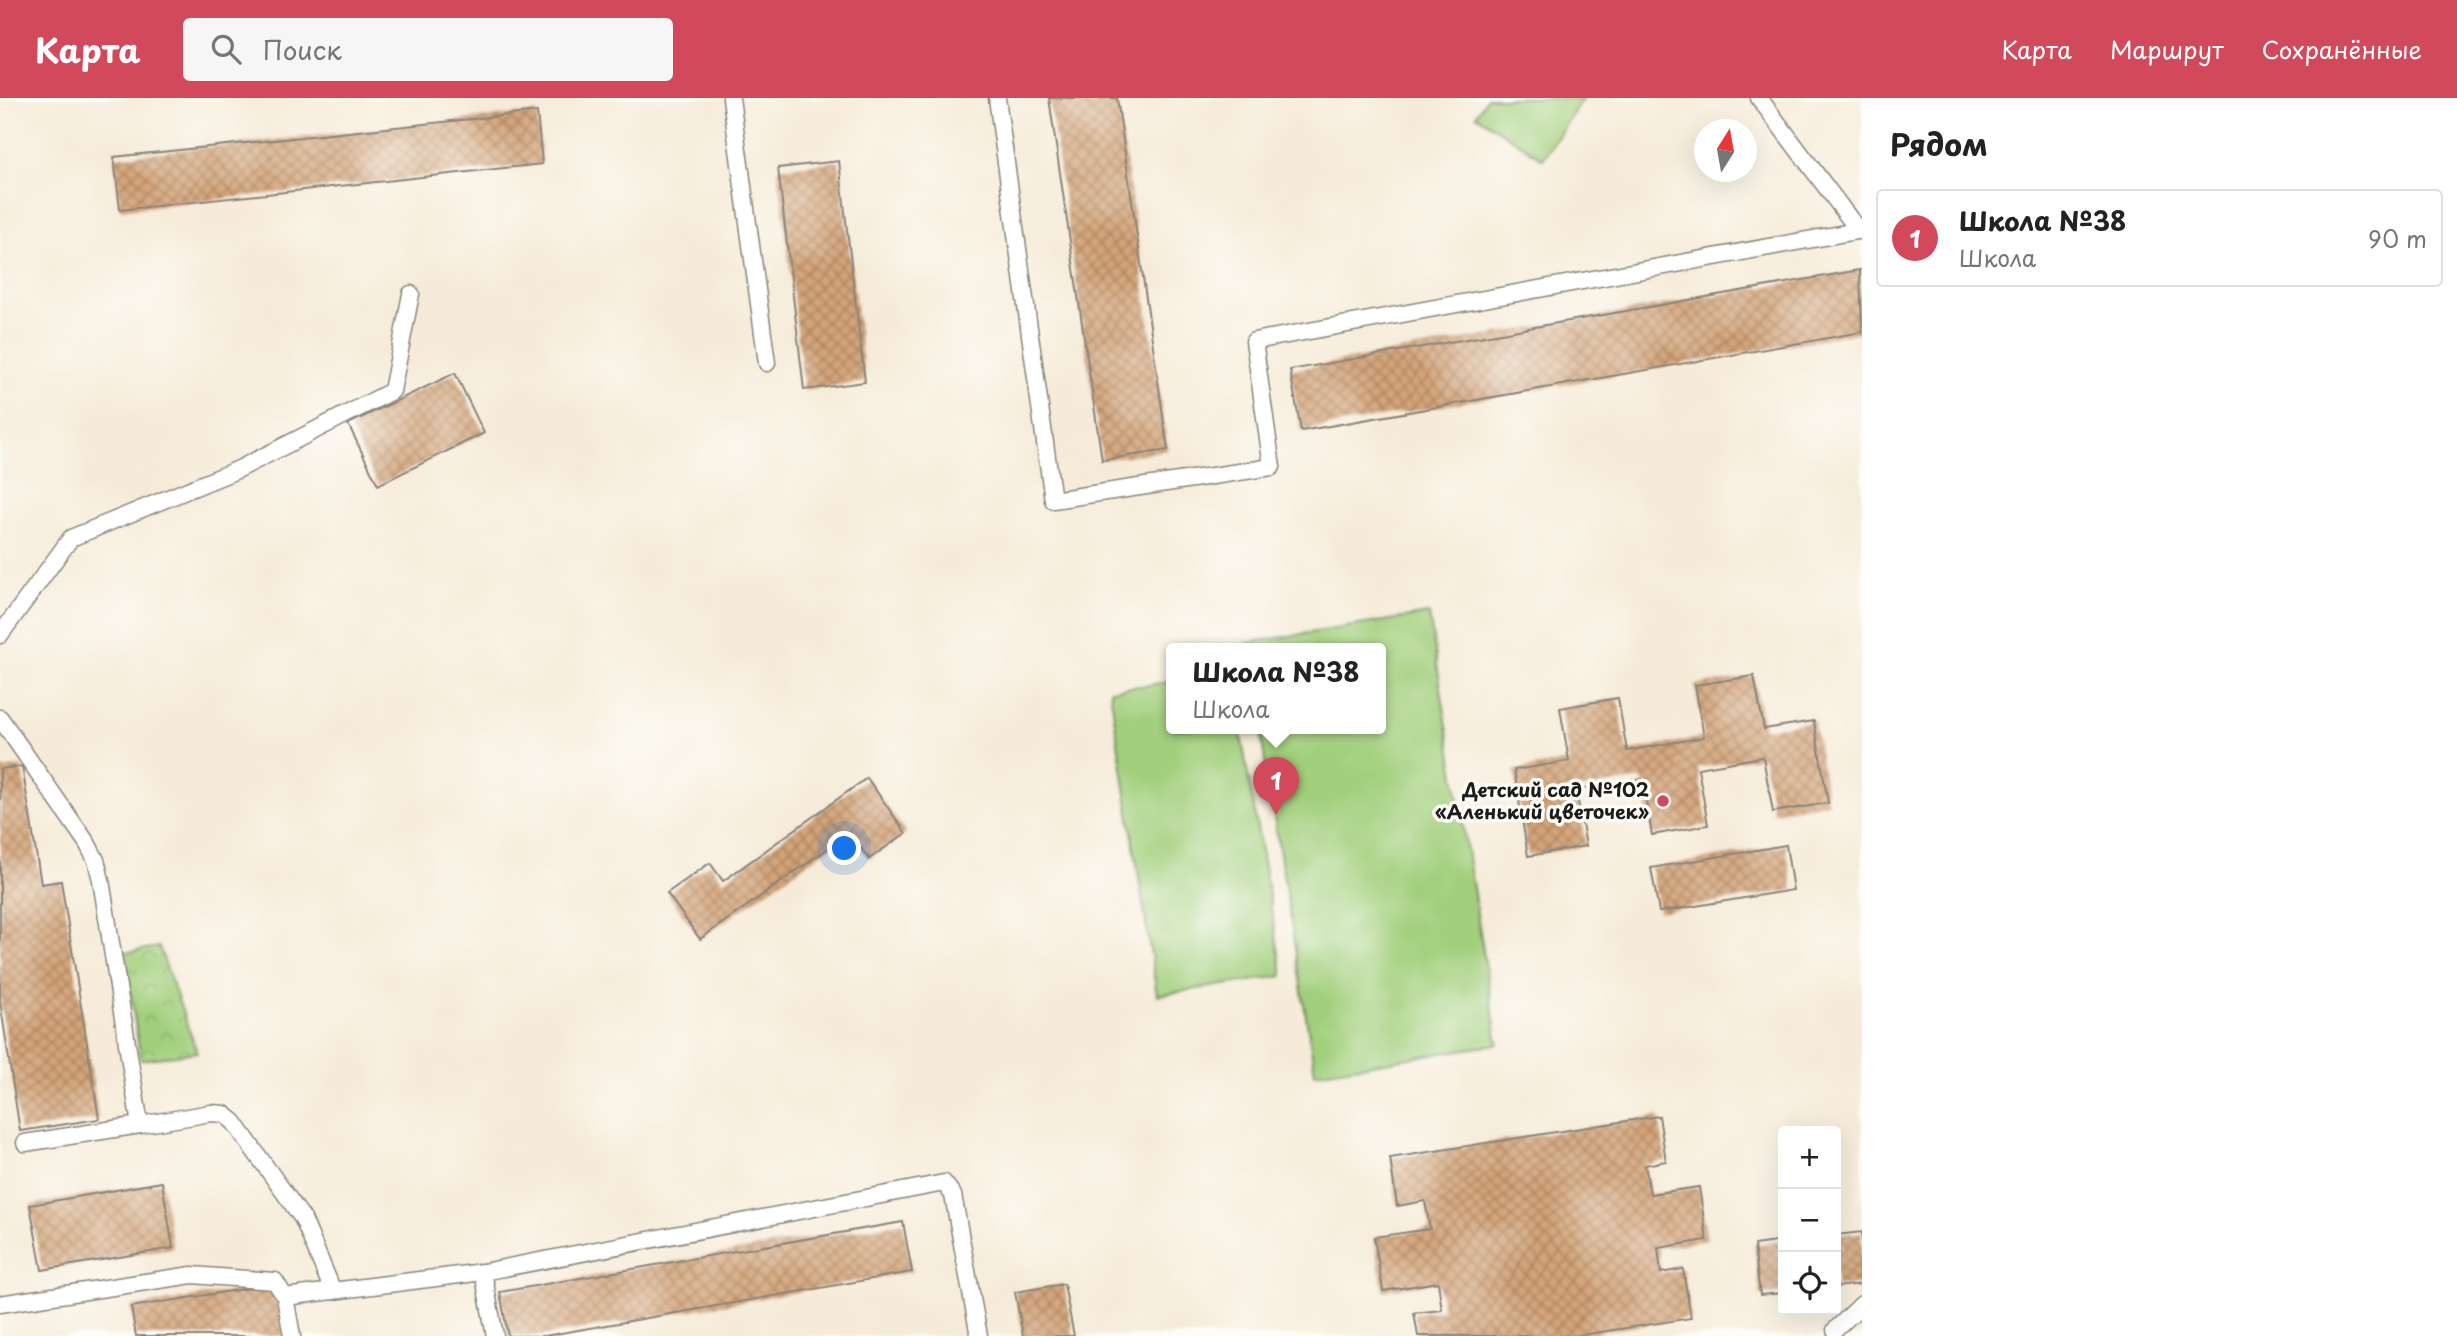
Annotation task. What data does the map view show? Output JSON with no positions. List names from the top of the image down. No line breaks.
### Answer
{"places":["Детский сад №102 «Аленький цветочек»"],"north":"top","page":{"header":"Карта","search":"Поиск","nav":["Карта","Маршрут","Сохранённые"],"heading":"Рядом","list":[{"mark":"1","name":"Школа №38","note":"Школа","value":"90 m"}],"popup":["Школа №38","Школа"],"pins":"1","map_buttons":["+","−"]}}
